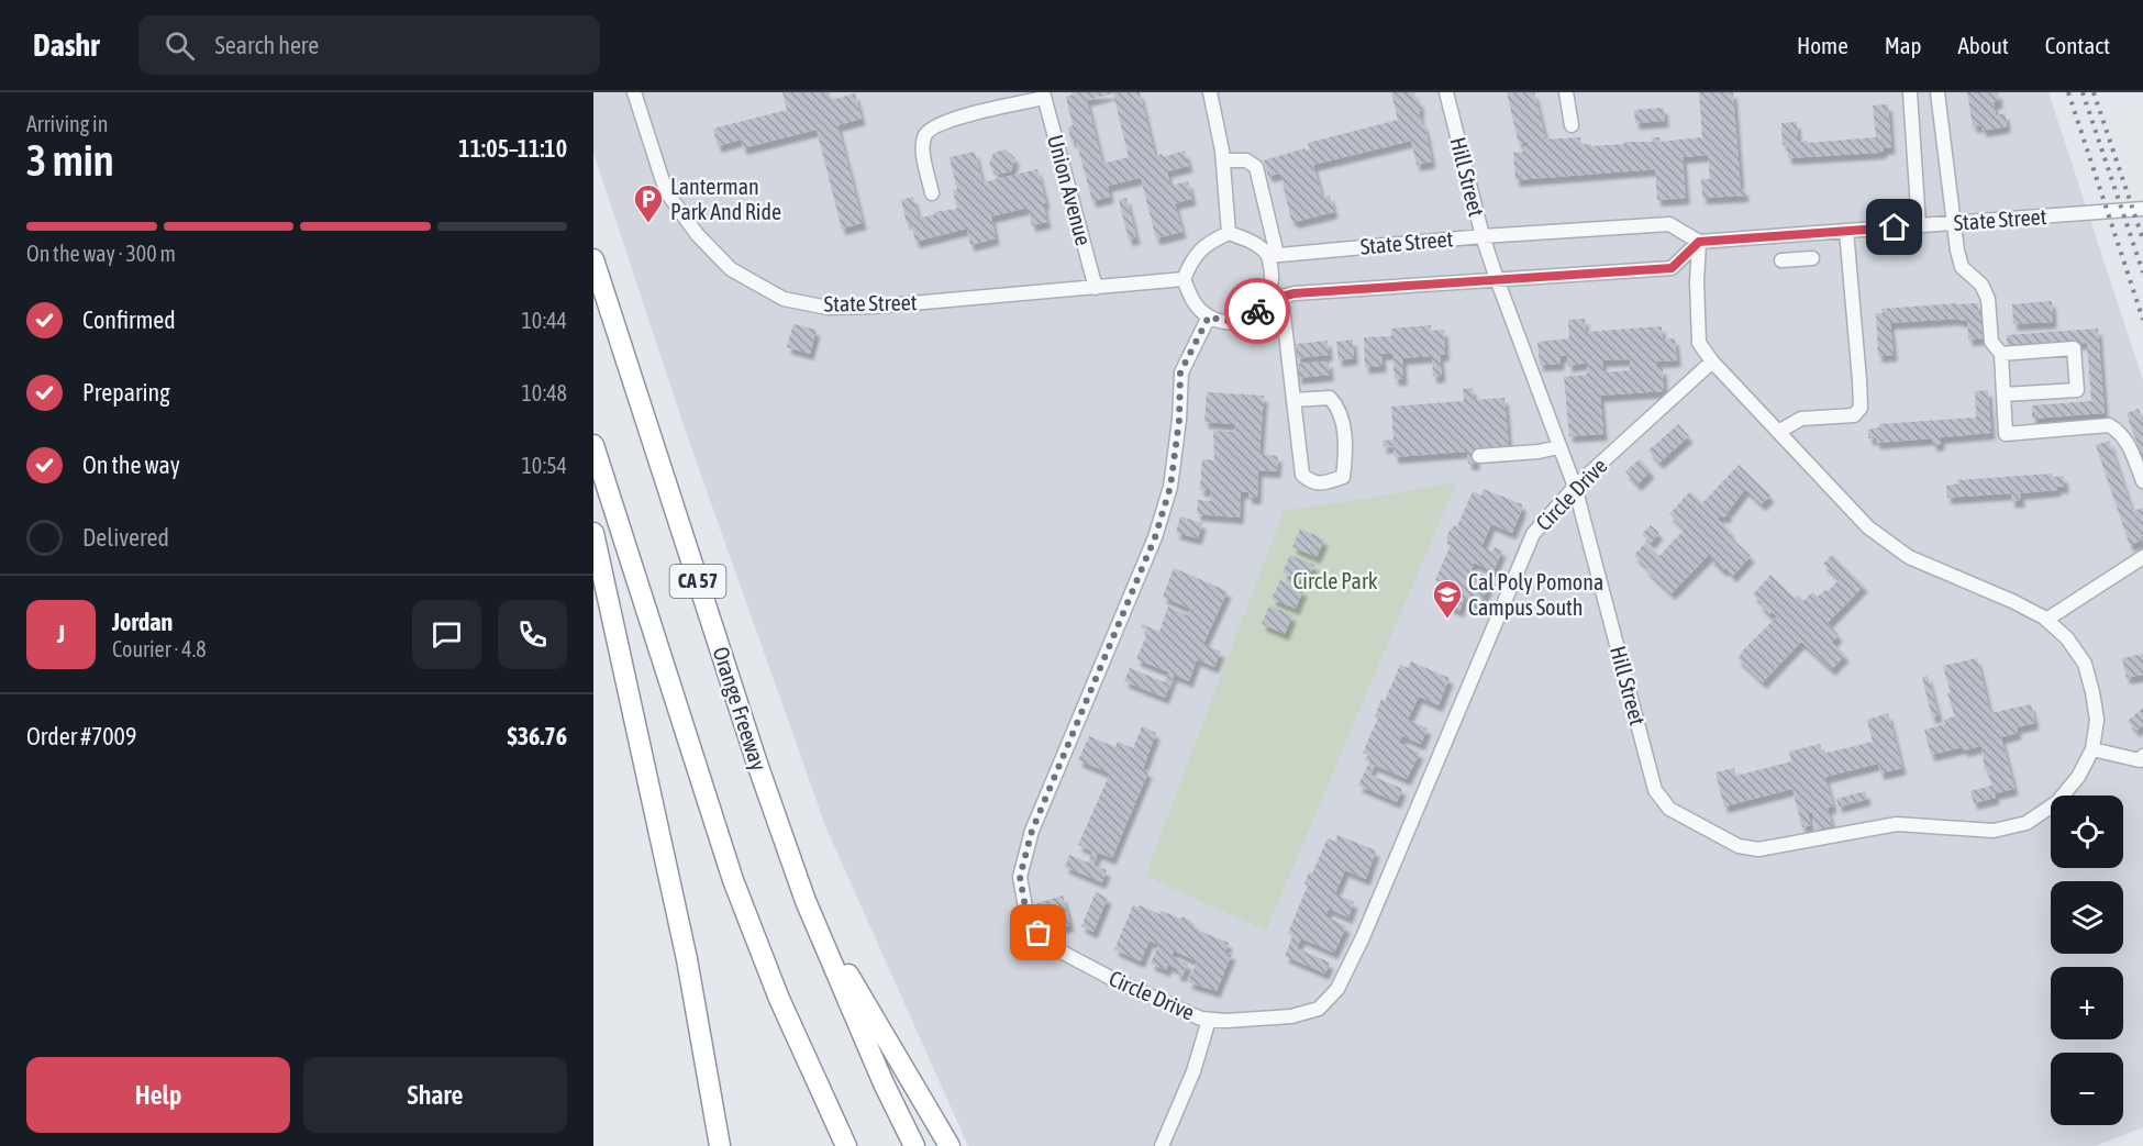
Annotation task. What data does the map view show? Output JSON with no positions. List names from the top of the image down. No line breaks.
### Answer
{"streets":{"highway":["CA 57","Orange Freeway"],"street":["Hill Street","Union Avenue","State Street","Circle Drive"]},"crossings":[["Hill Street","State Street"],["Hill Street","Circle Drive"],["Union Avenue","State Street"],["State Street","Circle Drive"]],"parks":["Circle Park"],"places":{"parking":["Lanterman Park And Ride"],"school or university":["Cal Poly Pomona Campus South"]},"page":{"header":"Dashr","search":"Search here","nav":["Home","Map","About","Contact"],"heading":["3 min","Arriving in","11:05–11:10"],"panel":["Jordan","Courier · 4.8","Order #7009","$36.76"],"bar":"On the way · 300 m","list":[["Confirmed","10:44"],["Preparing","10:48"],["On the way","10:54"],"Delivered"],"round":"J","map_buttons":["+","−"],"buttons":["Help","Share"]}}
